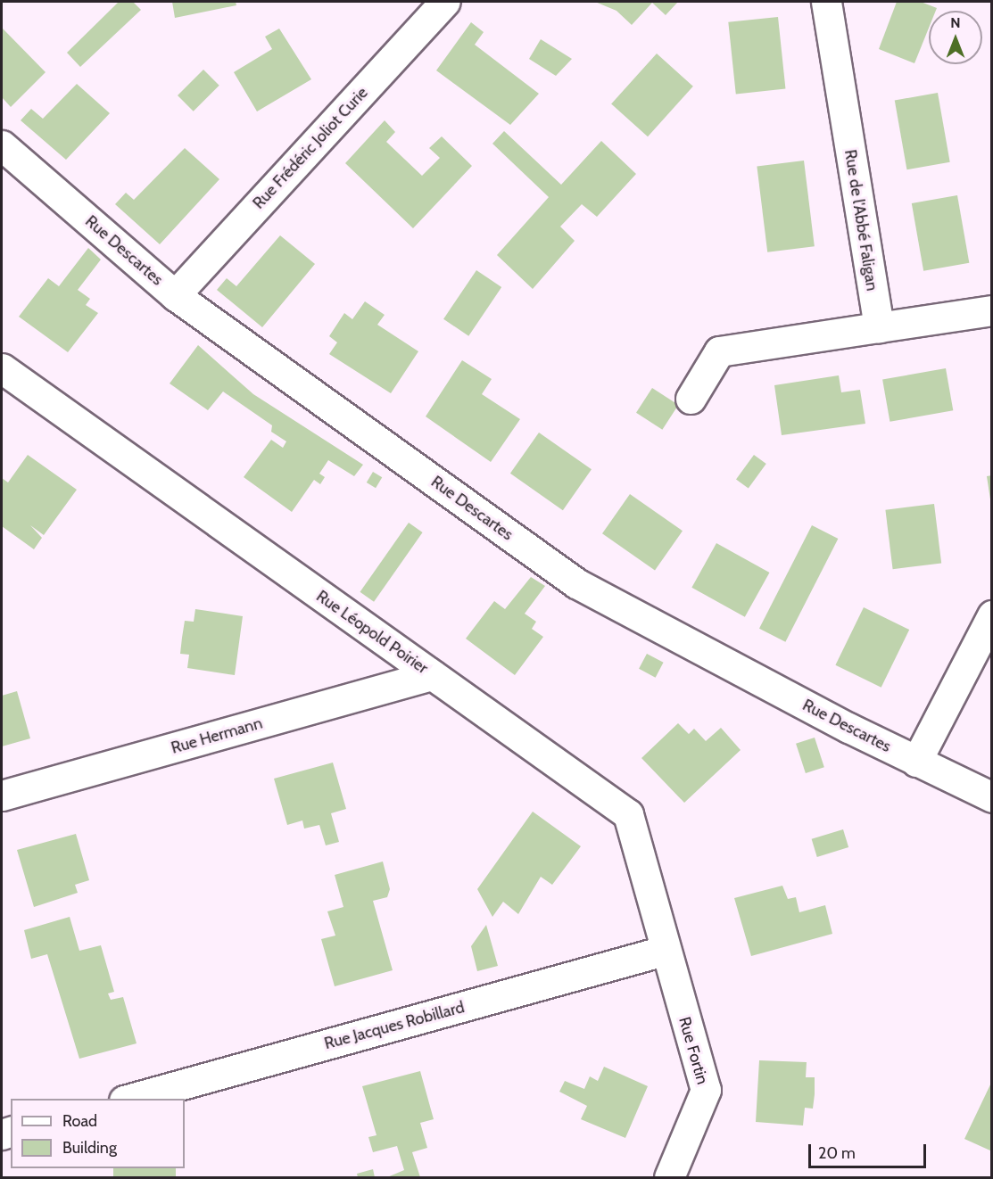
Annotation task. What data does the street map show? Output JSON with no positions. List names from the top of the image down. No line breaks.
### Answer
{"streets":{"street":["Rue Frédéric Joliot Curie","Rue de l'Abbé Faligan","Rue Descartes","Rue Léopold Poirier","Rue Hermann","Rue Jacques Robillard","Rue Fortin"]},"crossings":[["Rue Frédéric Joliot Curie","Rue Descartes"],["Rue Léopold Poirier","Rue Hermann"],["Rue Léopold Poirier","Rue Jacques Robillard"],["Rue Léopold Poirier","Rue Fortin"],["Rue Jacques Robillard","Rue Fortin"]],"legend":["Road","Building"],"scale_bar":"20 m","north":"top"}
